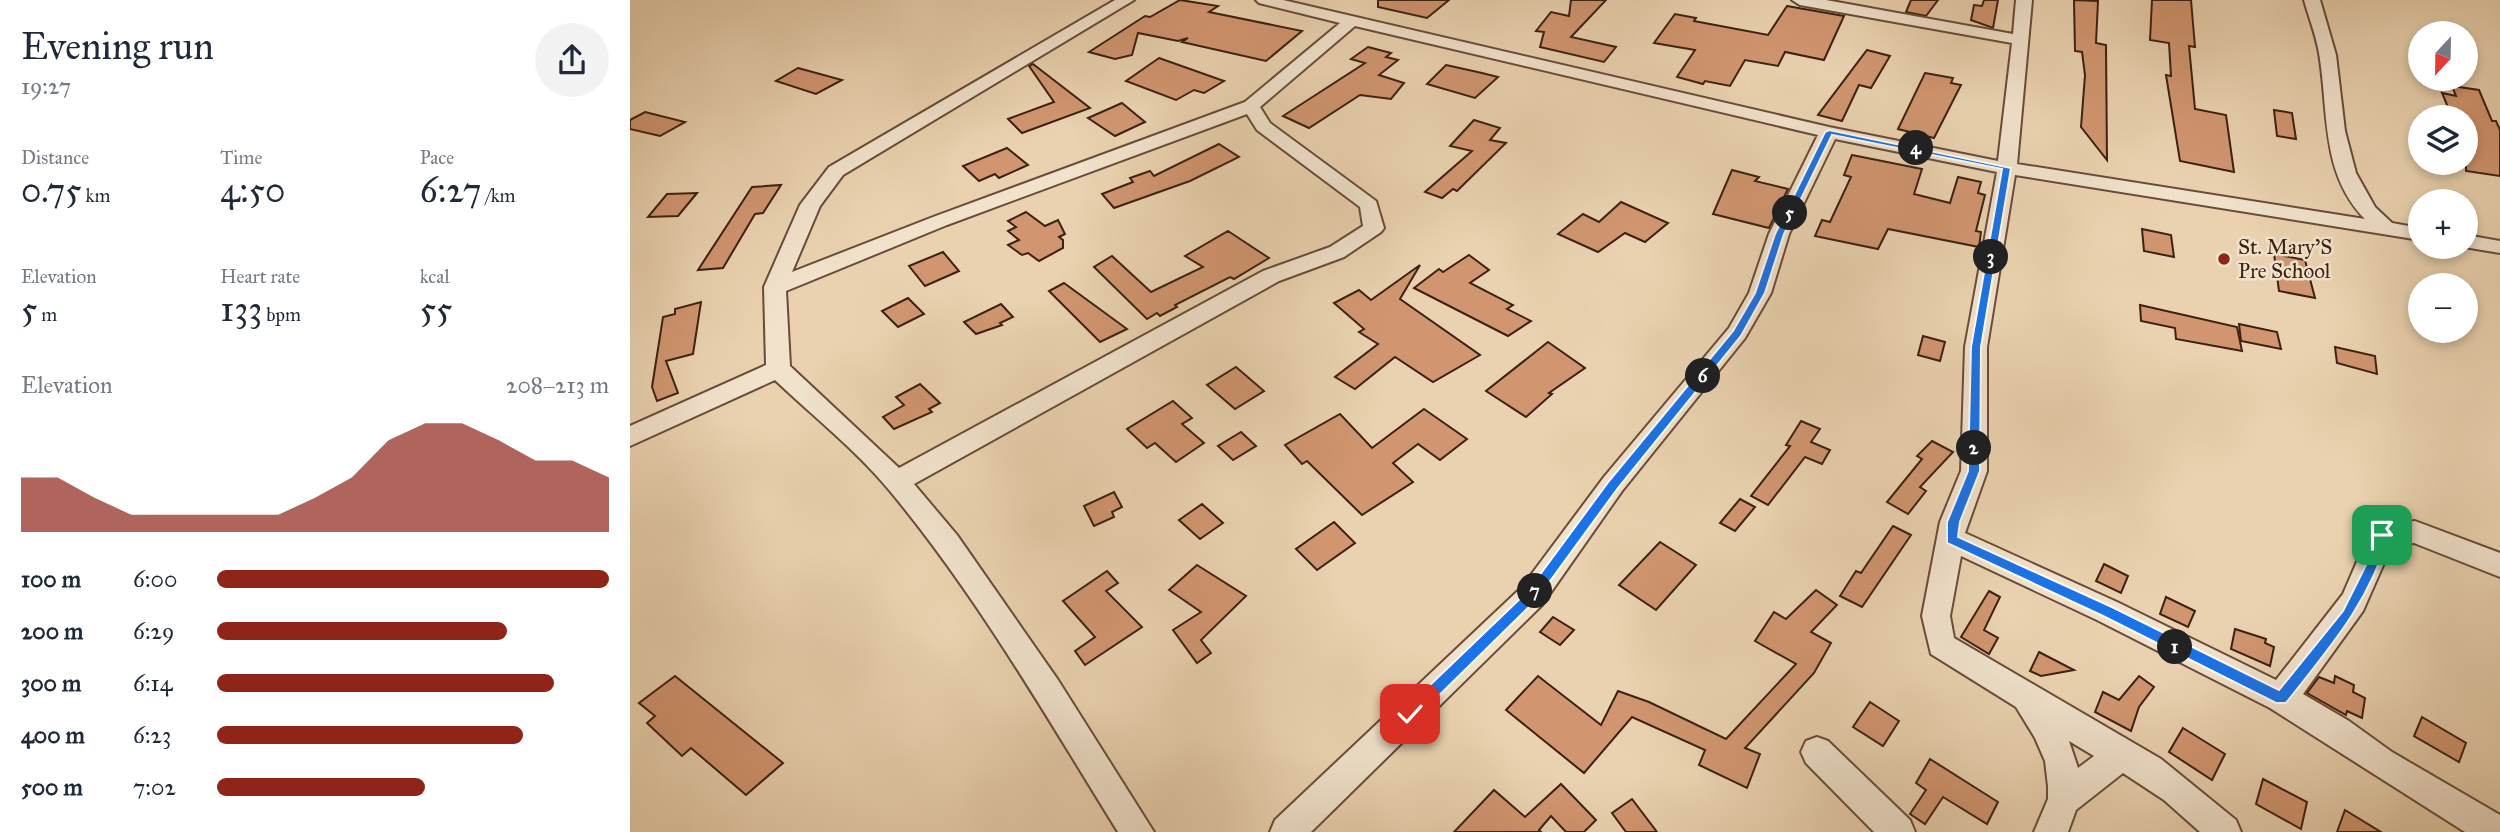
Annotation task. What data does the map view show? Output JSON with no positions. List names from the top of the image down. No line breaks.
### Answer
{"places":["St. Mary'S Pre School"],"north":"bottom","page":{"heading":["Evening run","19:27"],"map_buttons":["+","−"],"stats":[["Distance","0.75 km"],["Time","4:50"],["Pace","6:27 /km"],["Elevation","5 m"],["Heart rate","133 bpm"],["kcal","55"]],"pins":["4","5","3","6","2","7","1"],"chart":["Elevation","208–213 m"],"list":[{"name":"100 m","note":"6:00"},{"name":"200 m","note":"6:29"},{"name":"300 m","note":"6:14"},{"name":"400 m","note":"6:23"},{"name":"500 m","note":"7:02"}]}}
